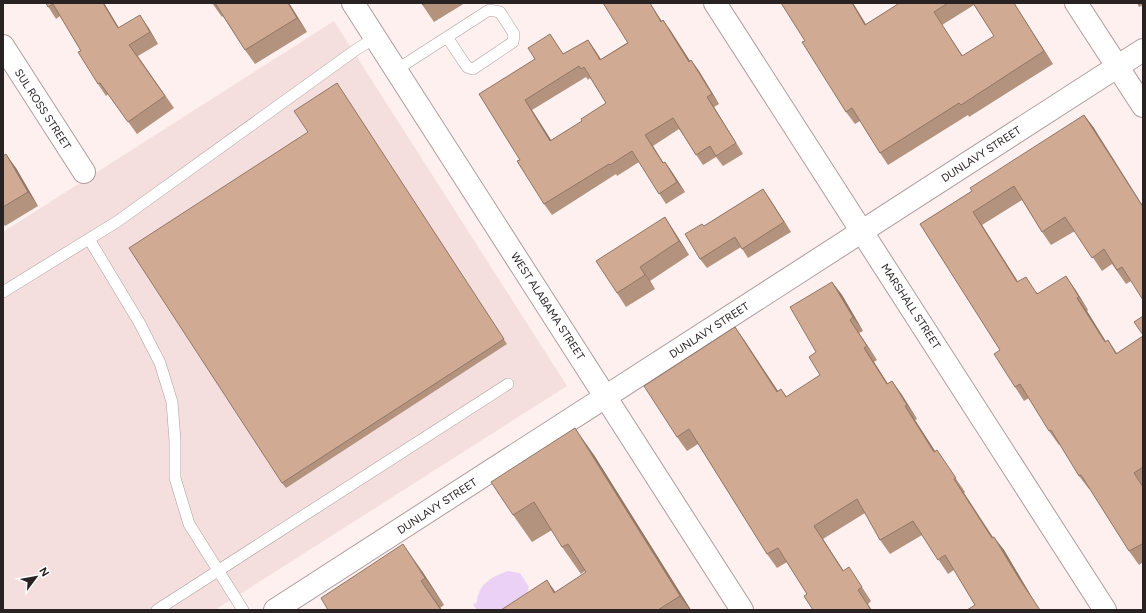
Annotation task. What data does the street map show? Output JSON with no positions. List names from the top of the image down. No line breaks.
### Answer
{"streets":{"street":["SUL ROSS STREET","DUNLAVY STREET","WEST ALABAMA STREET","MARSHALL STREET"]},"crossings":[["DUNLAVY STREET","WEST ALABAMA STREET"],["DUNLAVY STREET","MARSHALL STREET"]],"north":"top right"}
